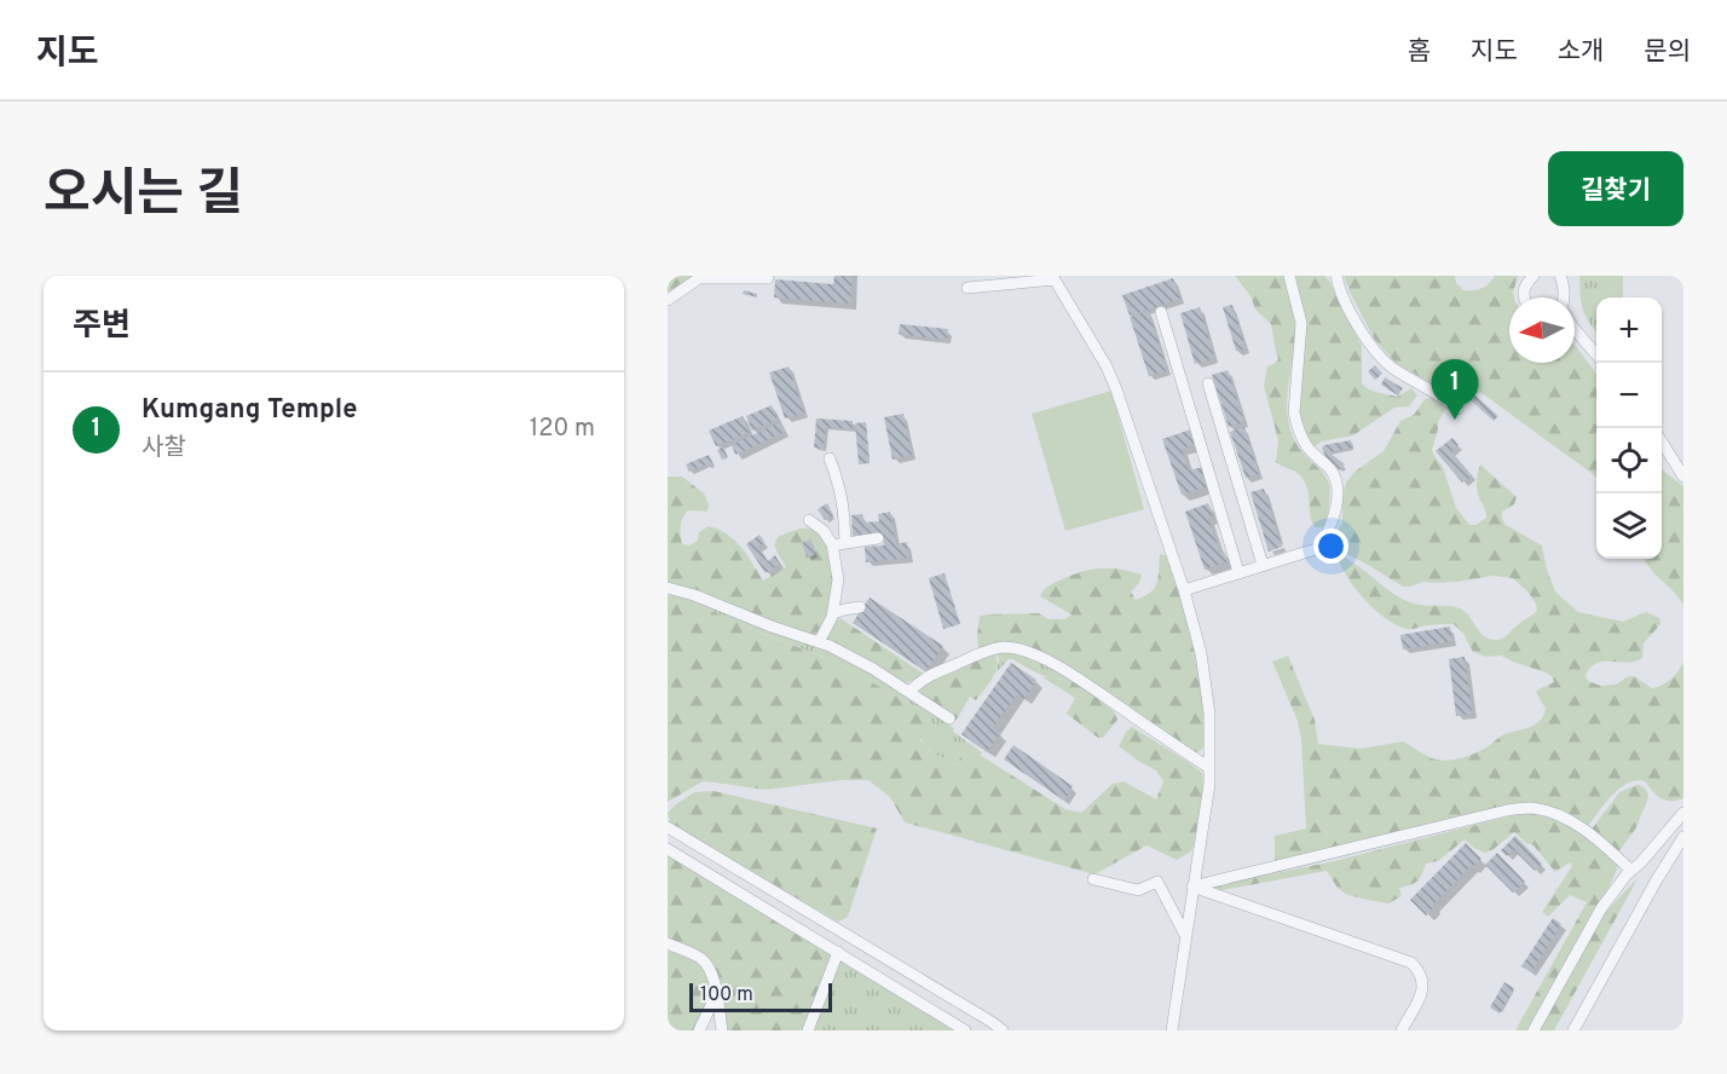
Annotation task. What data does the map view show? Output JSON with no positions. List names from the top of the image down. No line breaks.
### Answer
{"scale_bar":"100 m","north":"left","page":{"header":"지도","nav":["홈","지도","소개","문의"],"title":"오시는 길","buttons":"길찾기","heading":"주변","map_buttons":["+","−"],"pins":"1","list":[{"mark":"1","name":"Kumgang Temple","note":"사찰","value":"120 m"}],"scale":"100 m"}}
